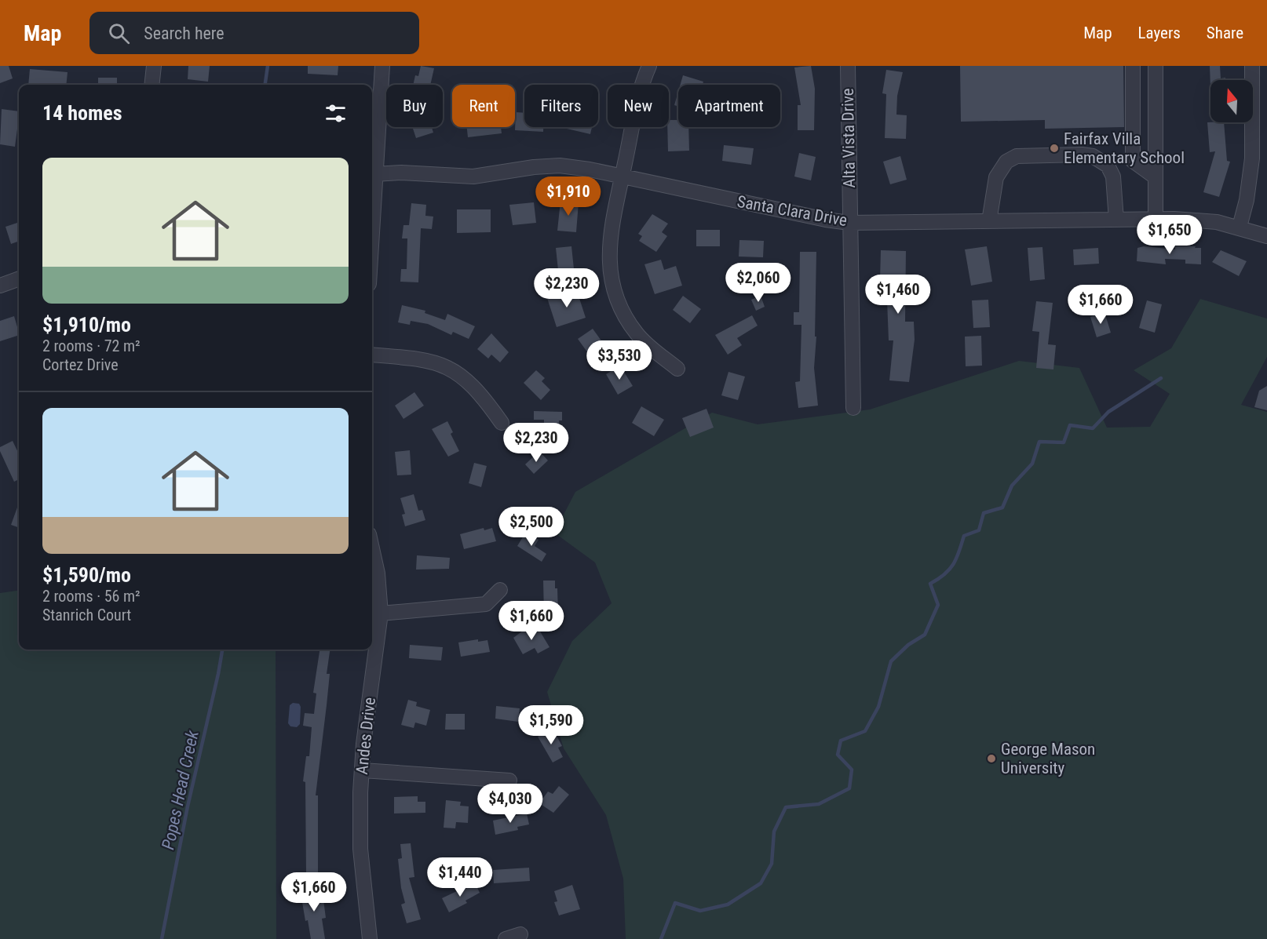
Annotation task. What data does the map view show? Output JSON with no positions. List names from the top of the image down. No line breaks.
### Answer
{"streets":{"street":["Alta Vista Drive","Santa Clara Drive","Andes Drive"]},"crossings":[["Alta Vista Drive","Santa Clara Drive"]],"water":["Popes Head Creek"],"places":["Fairfax Villa Elementary School","George Mason University"],"north":"top","page":{"header":"Map","search":"Search here","nav":["Map","Layers","Share"],"chip":["Buy","Rent","Filters","New","Apartment"],"heading":"14 homes","list":[{"name":"$1,910/mo","note":"2 rooms · 72 m² · Cortez Drive"},{"name":"$1,590/mo","note":"2 rooms · 56 m² · Stanrich Court"}],"price":["$1,910","$1,650","$2,060","$2,230","$1,460","$1,660","$3,530","$2,230","$2,500","$1,660","$1,590","$4,030","$1,440","$1,660"]}}
